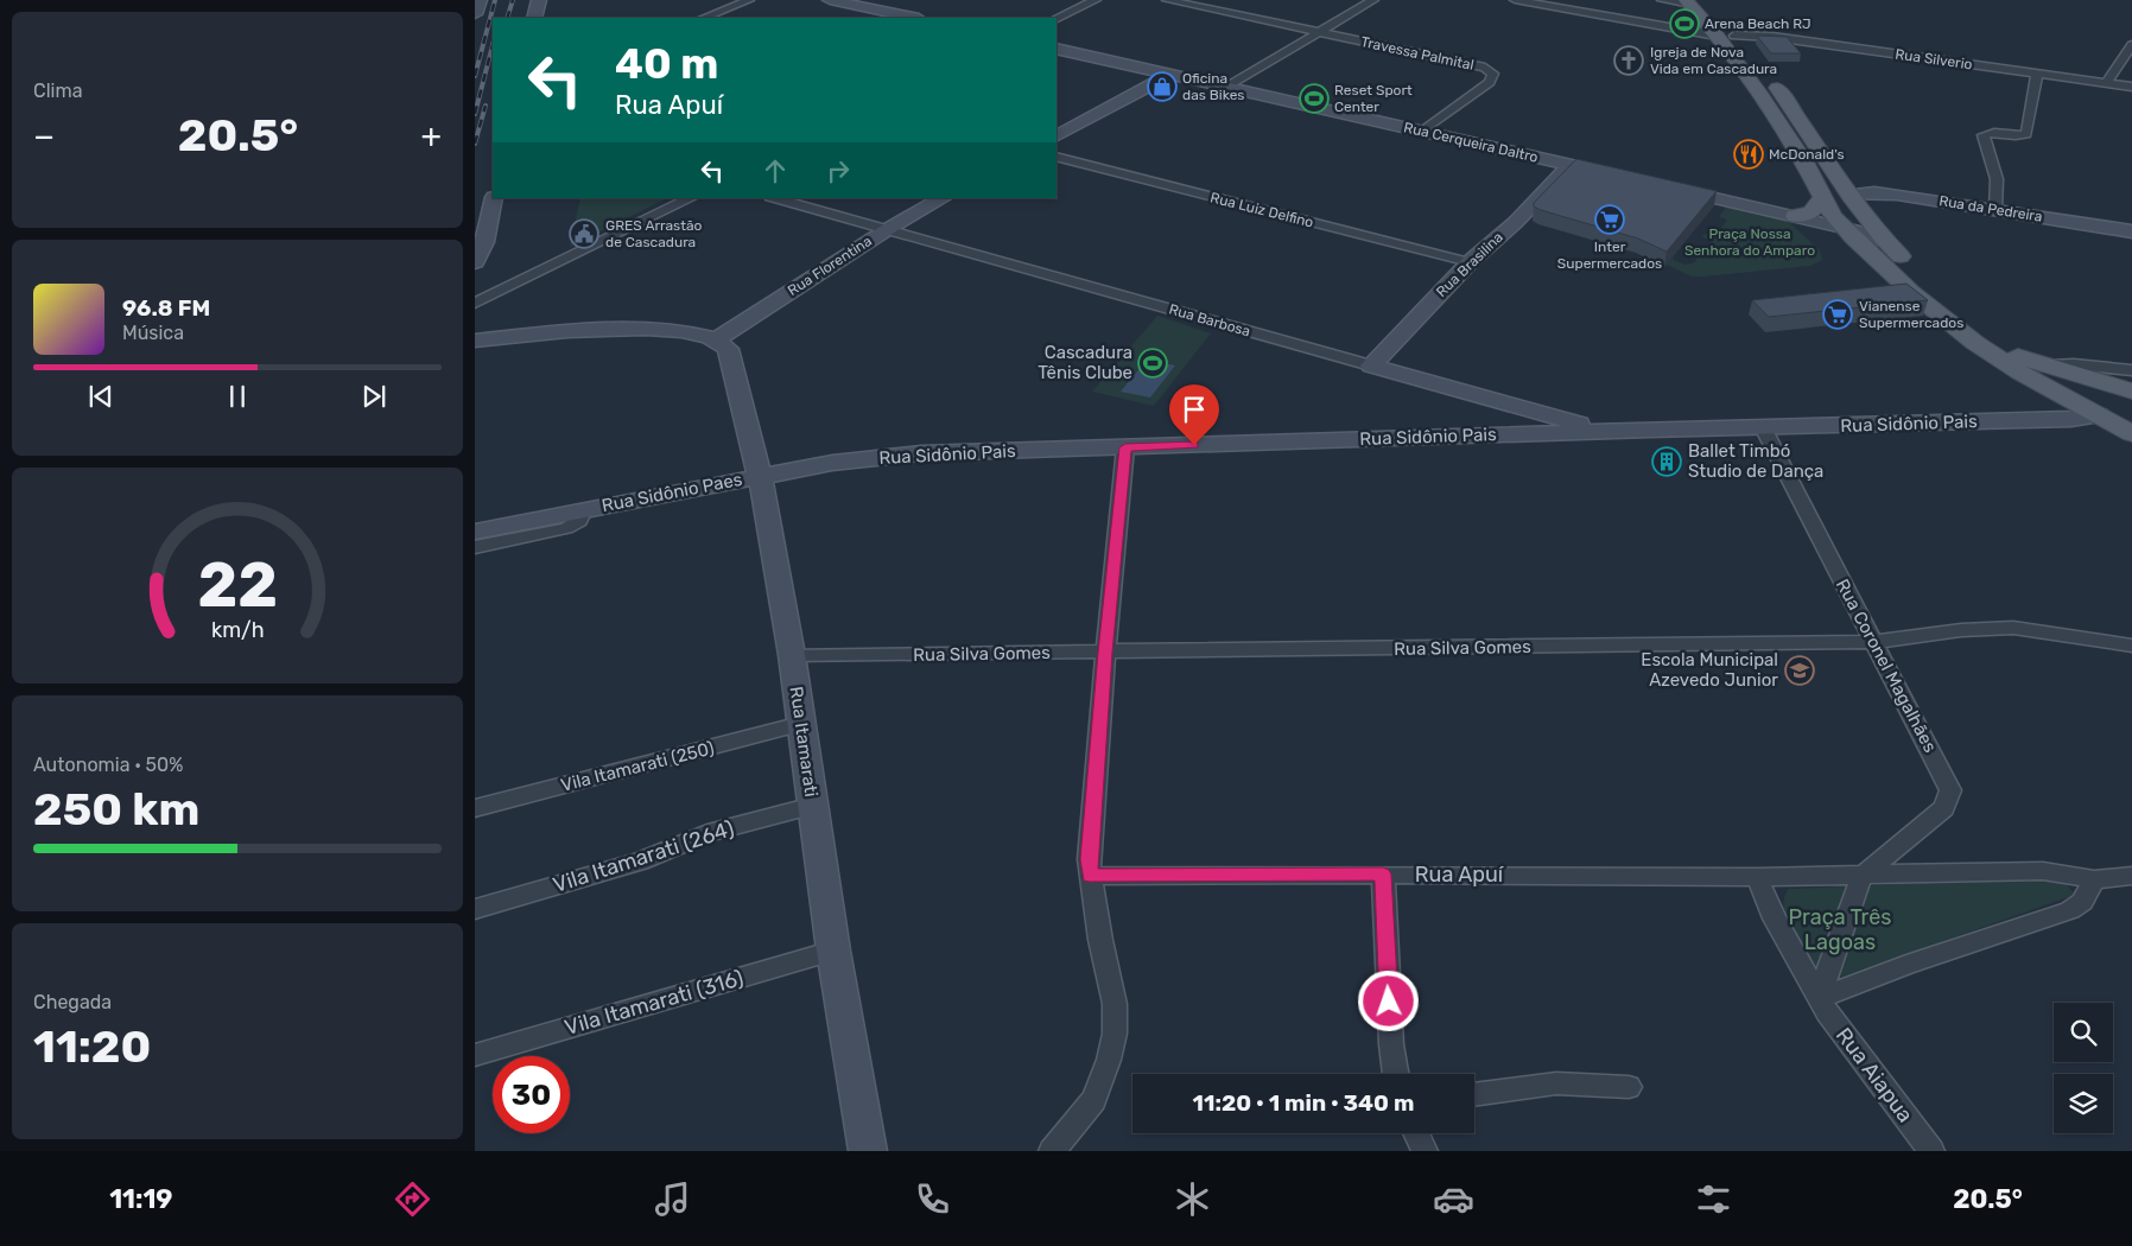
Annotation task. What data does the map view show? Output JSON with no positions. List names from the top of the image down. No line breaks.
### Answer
{"streets":{"main road":["Rua Cerqueira Daltro","Rua da Pedreira","Rua Brasilina","Rua Florentina","Rua Barbosa","Rua Sidônio Pais","Rua Sidônio Paes","Rua Itamarati"],"street":["Travessa Palmital","Rua Silverio","Rua Luiz Delfino","Rua Silva Gomes","Rua Coronel Magalhães","Vila Itamarati (250)","Vila Itamarati (264)","Rua Apuí","Vila Itamarati (316)","Rua Aiapua"]},"crossings":[["Travessa Palmital","Rua Cerqueira Daltro"],["Rua Cerqueira Daltro","Rua Brasilina"],["Rua Luiz Delfino","Rua Brasilina"],["Rua Brasilina","Rua Barbosa"],["Rua Florentina","Rua Barbosa"],["Rua Florentina","Rua Itamarati"],["Rua Barbosa","Rua Sidônio Pais"],["Rua Sidônio Pais","Rua Sidônio Paes"],["Rua Sidônio Pais","Rua Coronel Magalhães"],["Rua Sidônio Pais","Rua Itamarati"],["Rua Sidônio Paes","Rua Itamarati"],["Rua Silva Gomes","Rua Coronel Magalhães"],["Rua Silva Gomes","Rua Itamarati"],["Rua Itamarati","Vila Itamarati (250)"],["Rua Itamarati","Vila Itamarati (264)"],["Rua Itamarati","Vila Itamarati (316)"]],"parks":["Praça Nossa Senhora do Amparo","Praça Três Lagoas"],"places":{"sports":["Arena Beach RJ","Reset Sport Center","Cascadura Tênis Clube"],"church":["Igreja de Nova Vida em Cascadura"],"shop":["Oficina das Bikes"],"restaurant":["McDonald's"],"supermarket":["Inter Supermercados","Vianense Supermercados"],"public building":["GRES Arrastão de Cascadura"],"building":["Ballet Timbó Studio de Dança"],"school or university":["Escola Municipal Azevedo Junior"]},"page":{"tile":["Clima",["Autonomia · 50%","250 km"],["Chegada","11:20"]],"turn":["40 m","Rua Apuí"],"heat":["−","20.5°","+"],"song":["96.8 FM","Música"],"limit":"30","trip":"11:20 · 1 min · 340 m","tabs":["11:19","20.5°"],"gauge":["22","km/h"]}}
